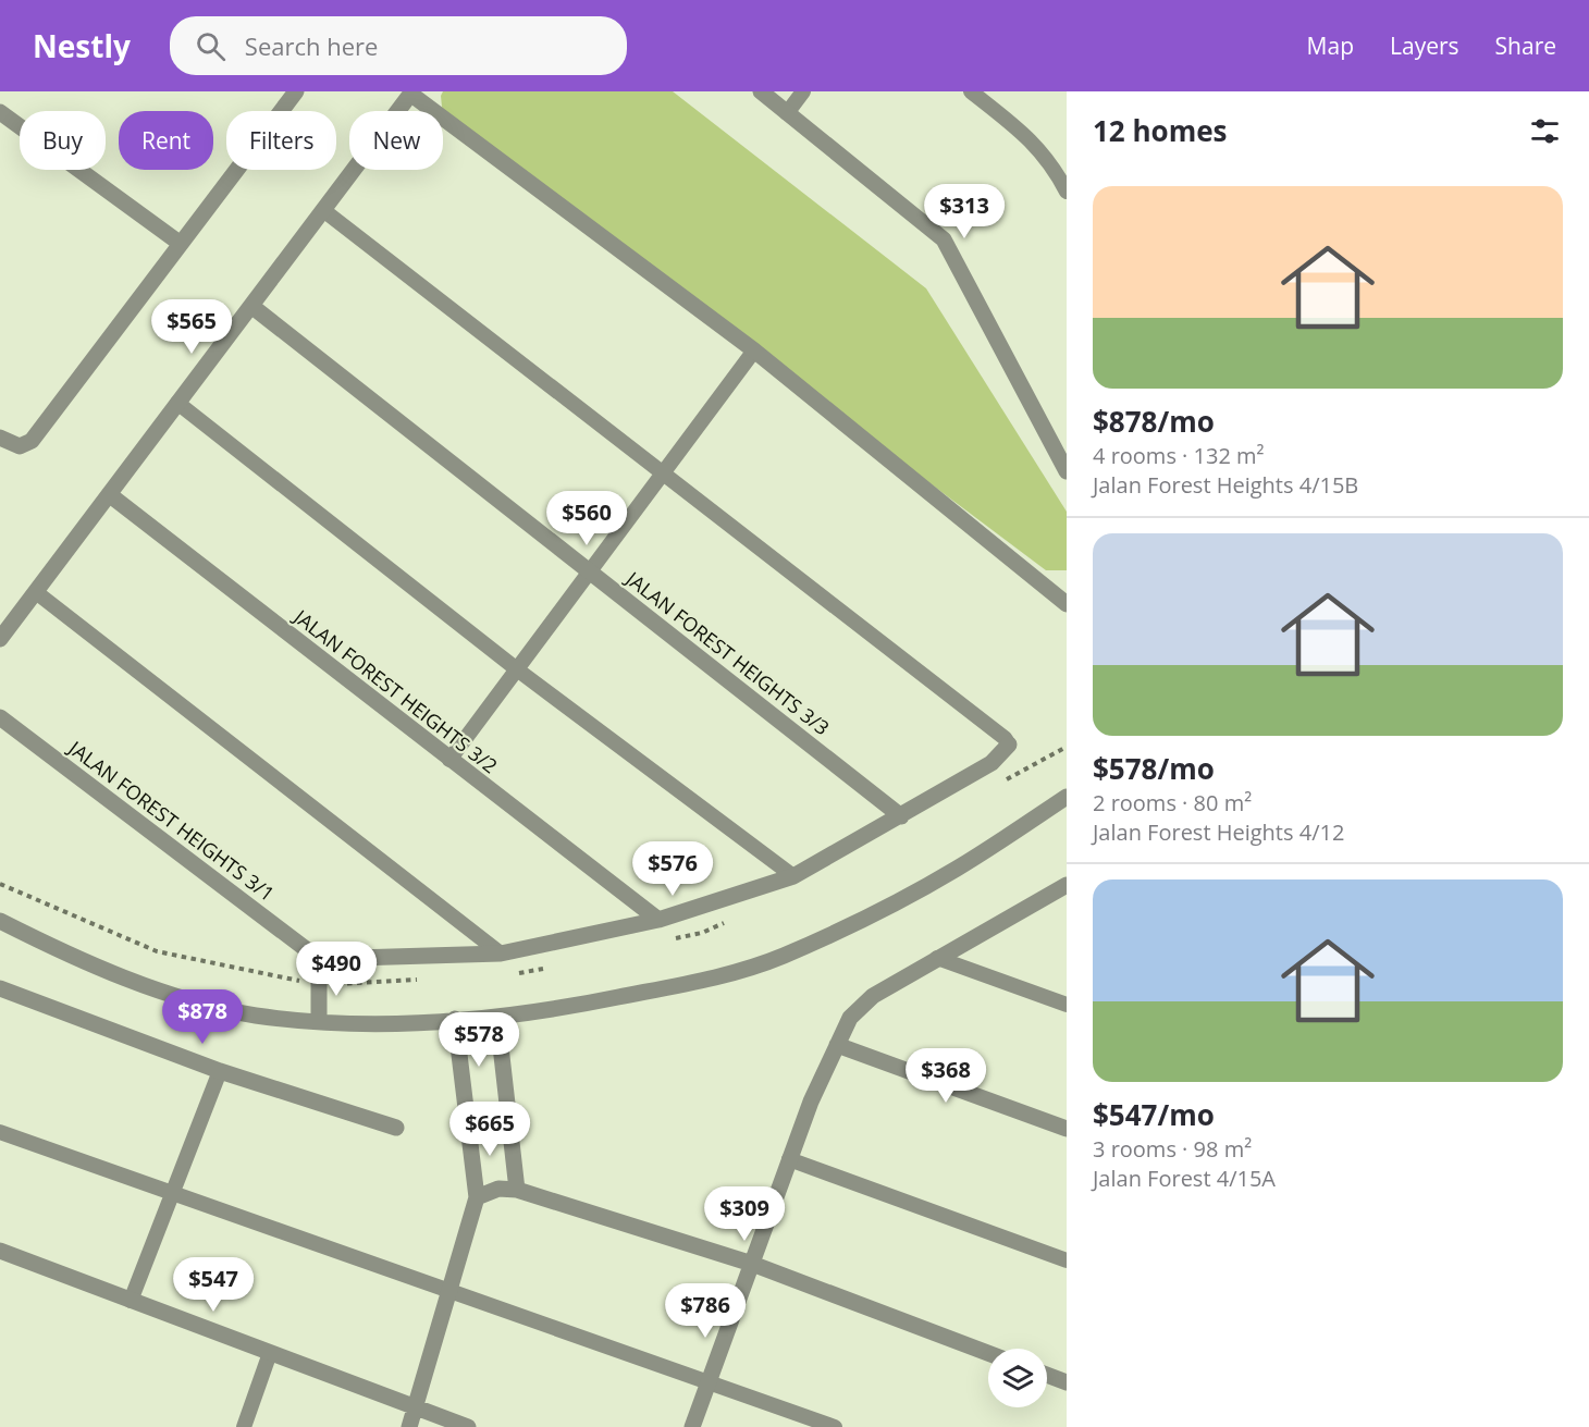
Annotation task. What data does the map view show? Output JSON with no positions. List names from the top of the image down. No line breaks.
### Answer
{"streets":{"street":["JALAN FOREST HEIGHTS 3/3","JALAN FOREST HEIGHTS 3/2","JALAN FOREST HEIGHTS 3/1"]},"page":{"header":"Nestly","search":"Search here","nav":["Map","Layers","Share"],"heading":"12 homes","chip":["Buy","Rent","Filters","New"],"list":[{"name":"$878/mo","note":"4 rooms · 132 m² · Jalan Forest Heights 4/15B"},{"name":"$578/mo","note":"2 rooms · 80 m² · Jalan Forest Heights 4/12"},{"name":"$547/mo","note":"3 rooms · 98 m² · Jalan Forest 4/15A"}],"price":["$313","$565","$560","$576","$490","$878","$578","$368","$665","$309","$547","$786"]}}
